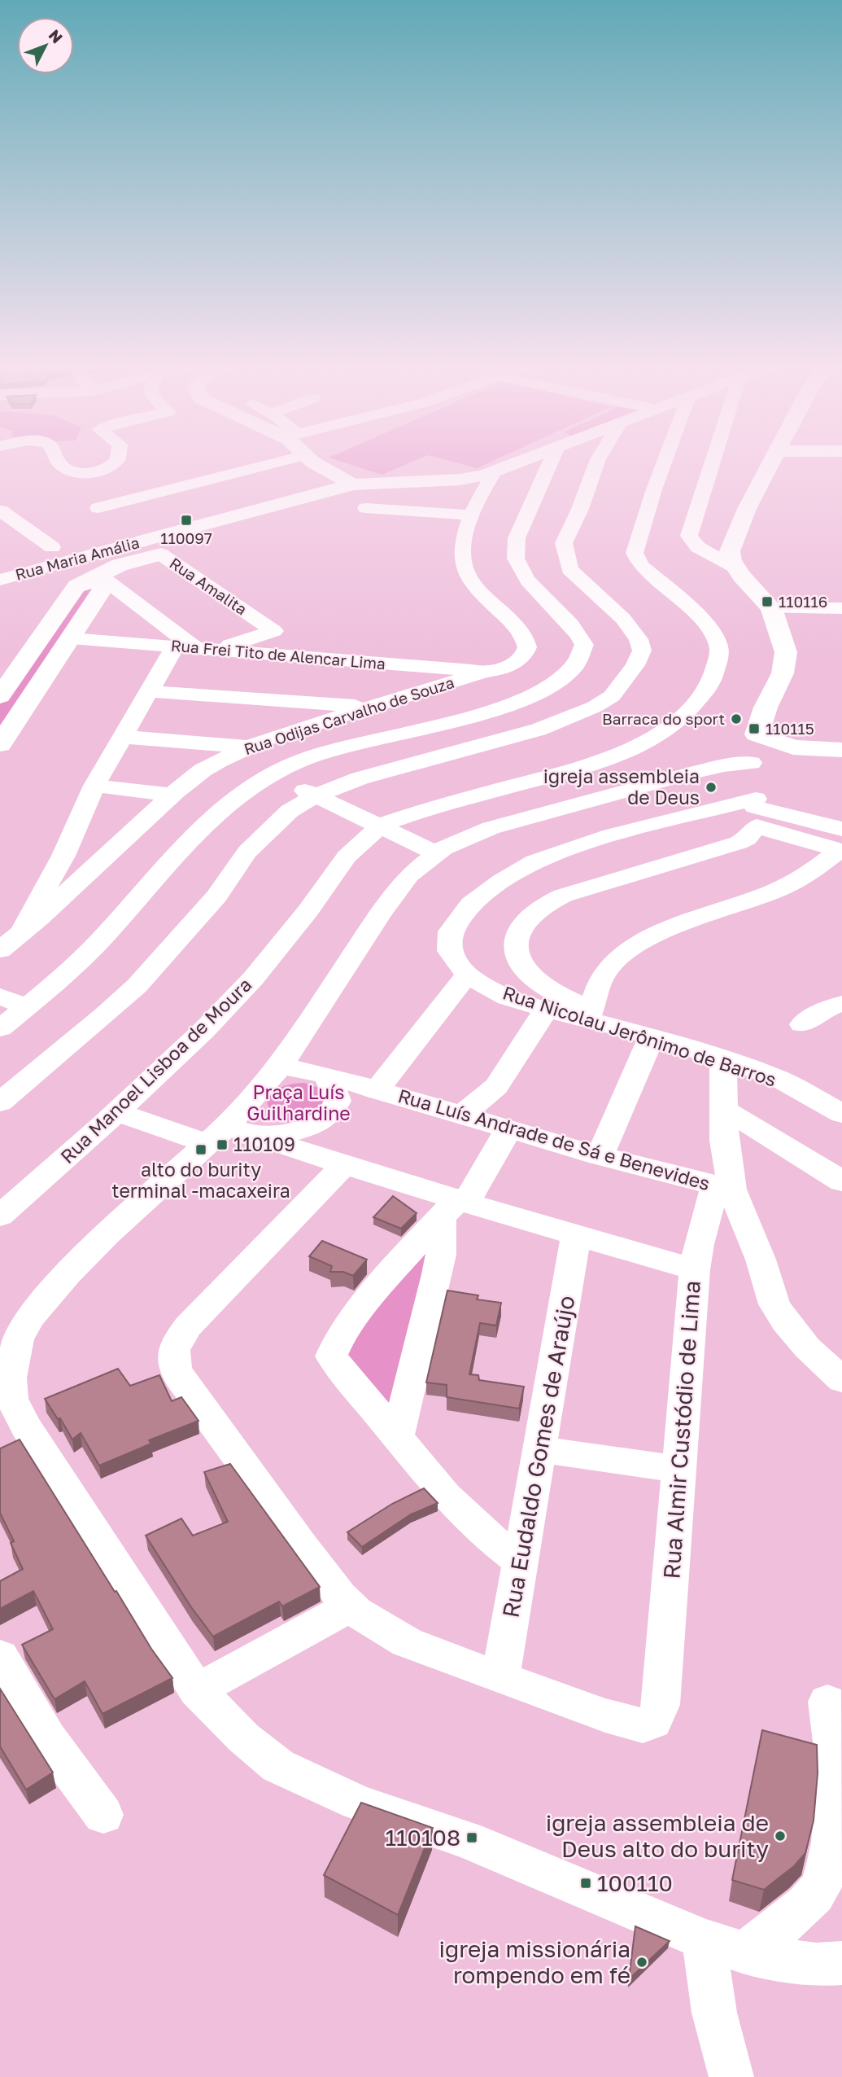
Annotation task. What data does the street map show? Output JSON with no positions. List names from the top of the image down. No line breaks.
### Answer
{"streets":{"street":["Rua Maria Amália","Rua Amalita","Rua Frei Tito de Alencar Lima","Rua Odijas Carvalho de Souza","Rua Nicolau Jerônimo de Barros","Rua Manoel Lisboa de Moura","Rua Luís Andrade de Sá e Benevides","Rua Almir Custódio de Lima","Rua Eudaldo Gomes de Araújo"]},"crossings":[["Rua Maria Amália","Rua Amalita"],["Rua Maria Amália","Rua Odijas Carvalho de Souza"],["Rua Amalita","Rua Frei Tito de Alencar Lima"],["Rua Frei Tito de Alencar Lima","Rua Odijas Carvalho de Souza"],["Rua Manoel Lisboa de Moura","Rua Almir Custódio de Lima"],["Rua Almir Custódio de Lima","Rua Eudaldo Gomes de Araújo"]],"parks":["Praça Luís Guilhardine"],"places":{"transit":["110097","110116","110115","110109","alto do burity terminal -macaxeira","110108","100110"],"other":["Barraca do sport","igreja assembleia de Deus","igreja assembleia de Deus alto do burity","igreja missionária rompendo em fé"]},"north":"top right"}
